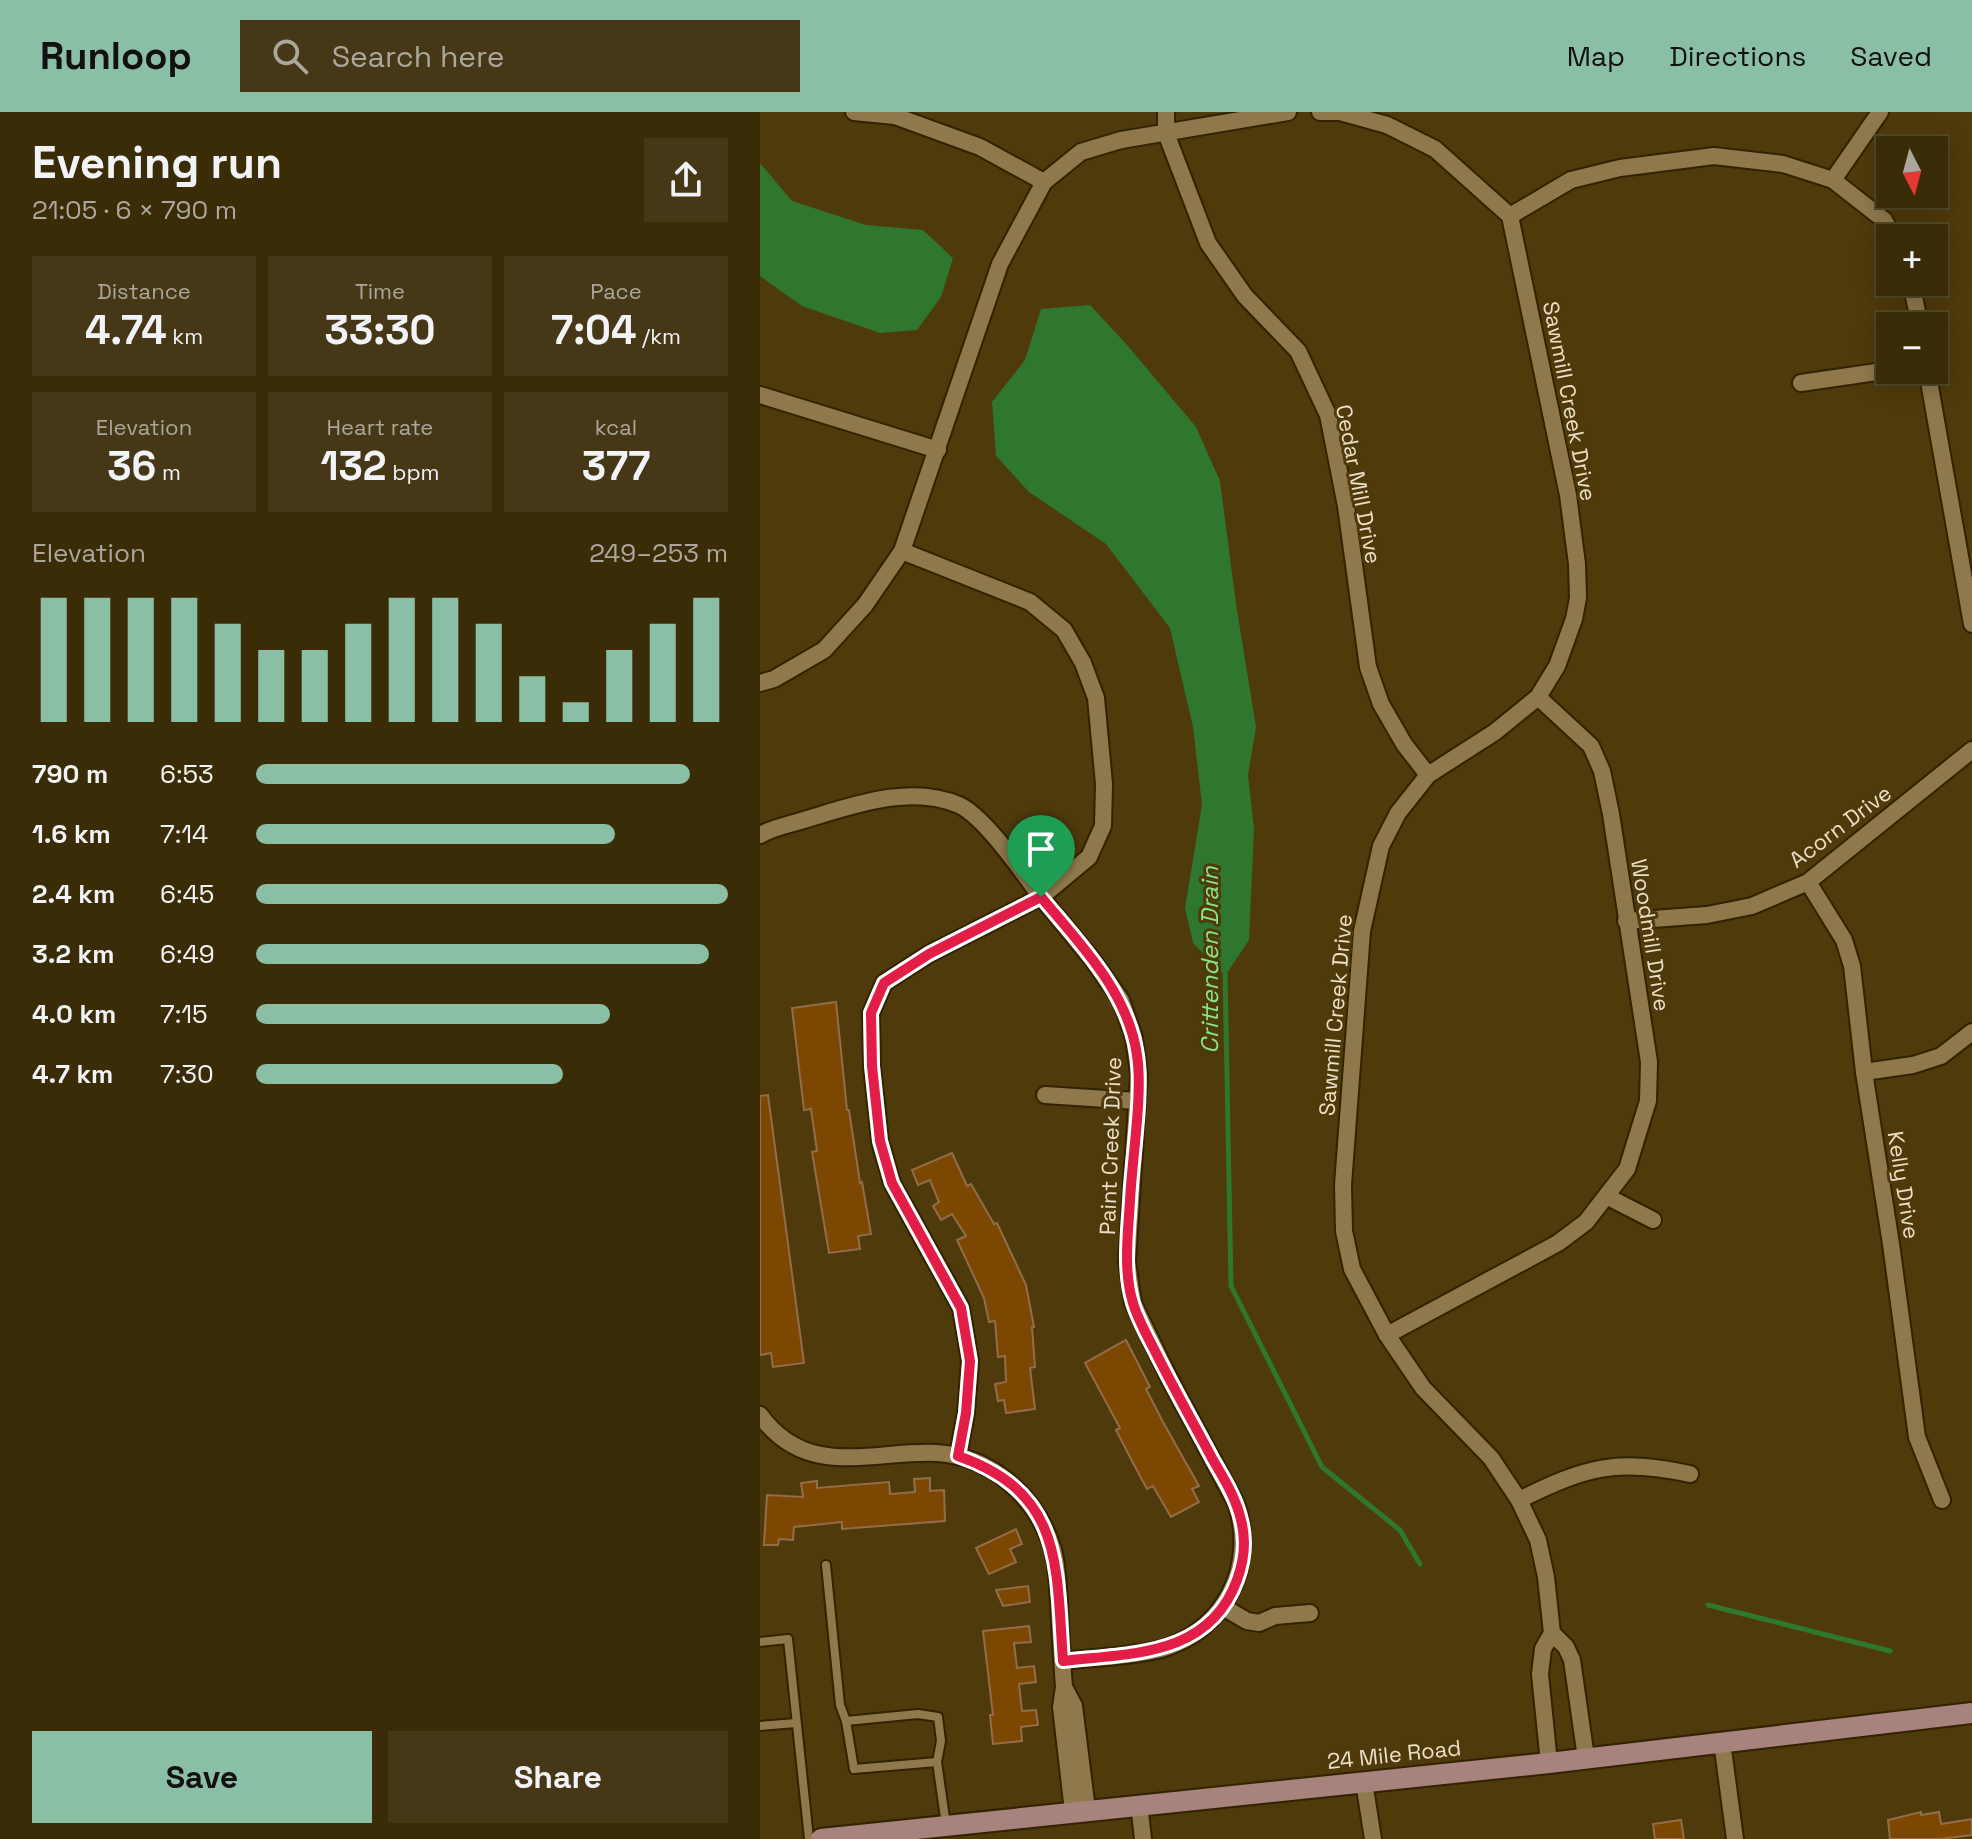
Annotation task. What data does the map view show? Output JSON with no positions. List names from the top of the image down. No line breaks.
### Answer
{"streets":{"street":["Sawmill Creek Drive","Cedar Mill Drive","Acorn Drive","Woodmill Drive","Paint Creek Drive","Kelly Drive","24 Mile Road"]},"crossings":[["Sawmill Creek Drive","Cedar Mill Drive"],["Sawmill Creek Drive","Woodmill Drive"],["Sawmill Creek Drive","24 Mile Road"],["Acorn Drive","Woodmill Drive"],["Acorn Drive","Kelly Drive"]],"water":["Crittenden Drain"],"north":"bottom","page":{"header":"Runloop","search":"Search here","nav":["Map","Directions","Saved"],"heading":["Evening run","21:05 · 6 × 790 m"],"map_buttons":["+","−"],"stats":[["Distance","4.74 km"],["Time","33:30"],["Pace","7:04 /km"],["Elevation","36 m"],["Heart rate","132 bpm"],["kcal","377"]],"chart":["Elevation","249–253 m"],"list":[{"name":"790 m","note":"6:53"},{"name":"1.6 km","note":"7:14"},{"name":"2.4 km","note":"6:45"},{"name":"3.2 km","note":"6:49"},{"name":"4.0 km","note":"7:15"},{"name":"4.7 km","note":"7:30"}],"buttons":["Save","Share"]}}
